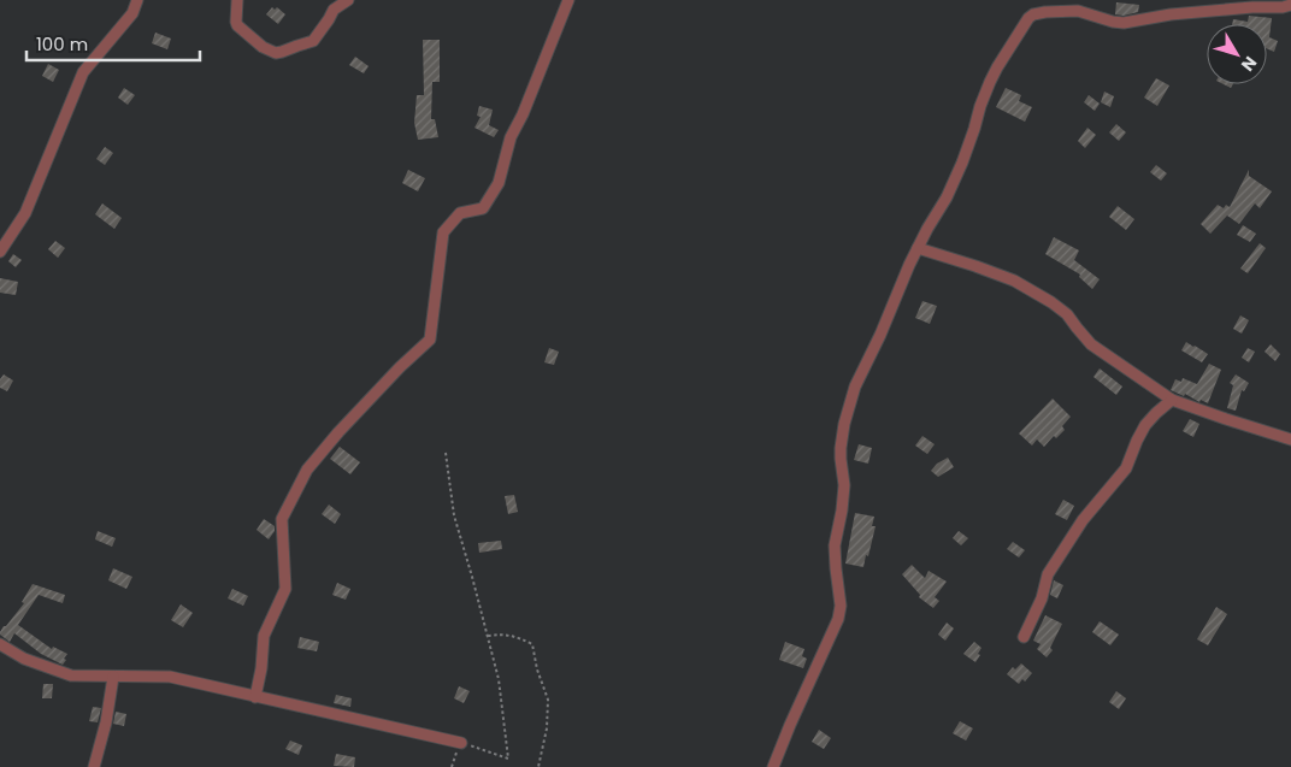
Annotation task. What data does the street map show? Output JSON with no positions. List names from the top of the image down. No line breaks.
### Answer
{"scale_bar":"100 m","north":"bottom right"}
